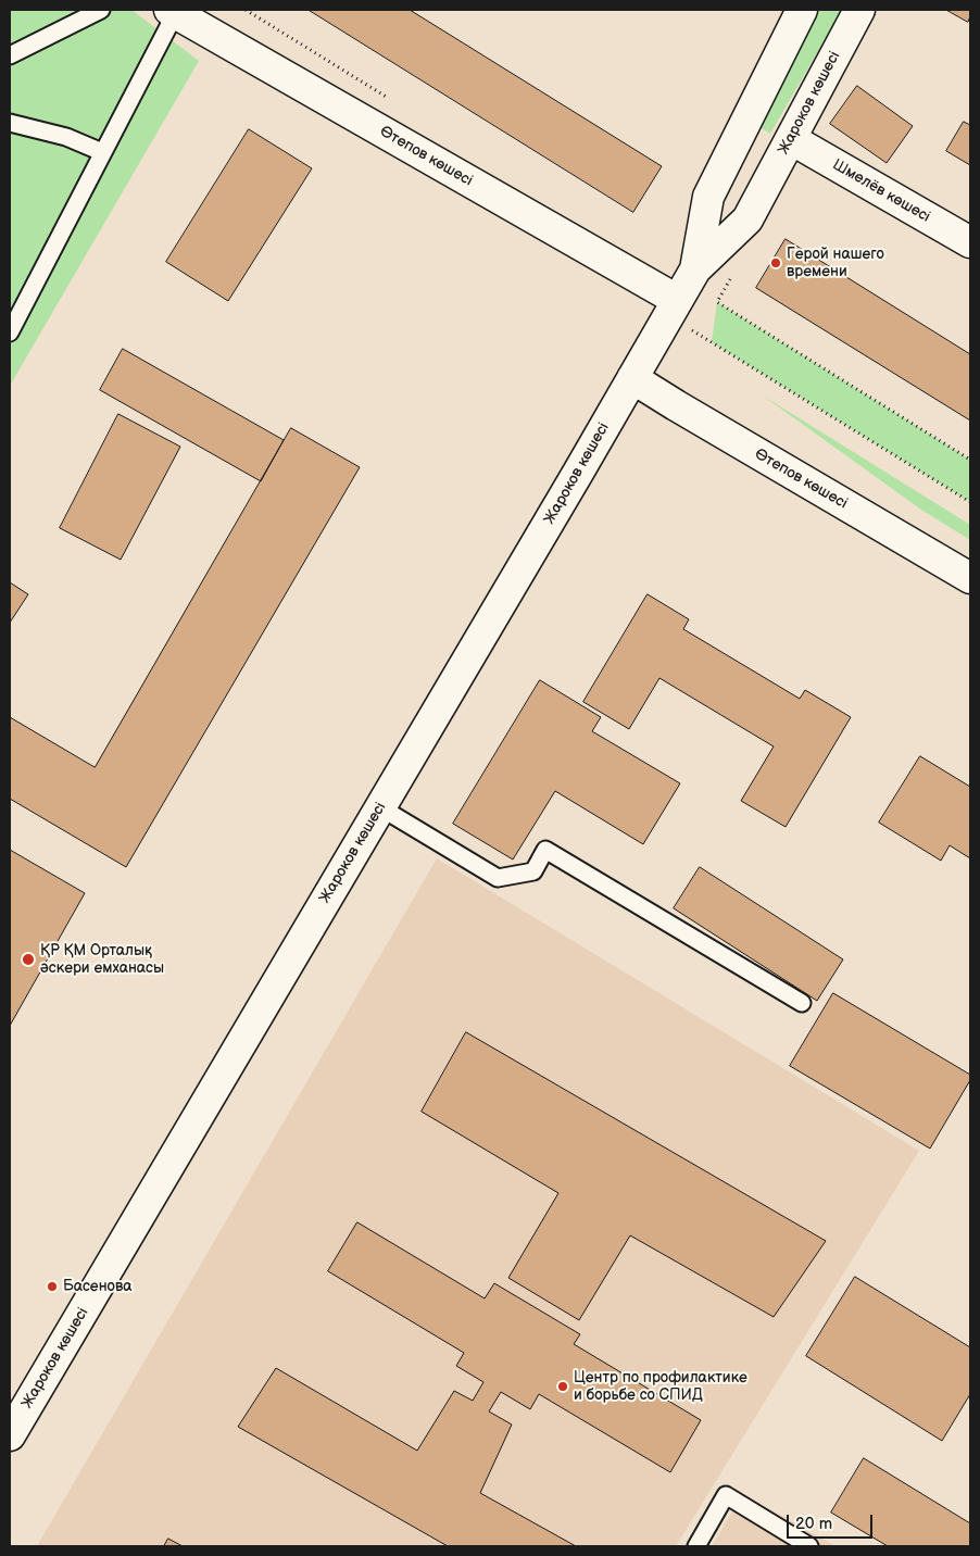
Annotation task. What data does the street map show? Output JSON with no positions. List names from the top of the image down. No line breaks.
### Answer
{"streets":{"main road":["Жароков көшесі","Өтепов көшесі","Шмелёв көшесі"]},"crossings":[["Жароков көшесі","Өтепов көшесі"],["Жароков көшесі","Шмелёв көшесі"]],"places":["Герой нашего времени","ҚР ҚМ Орталық әскери емханасы","Басенова","Центр по профилактике и борьбе со СПИД"],"scale_bar":"20 m"}
